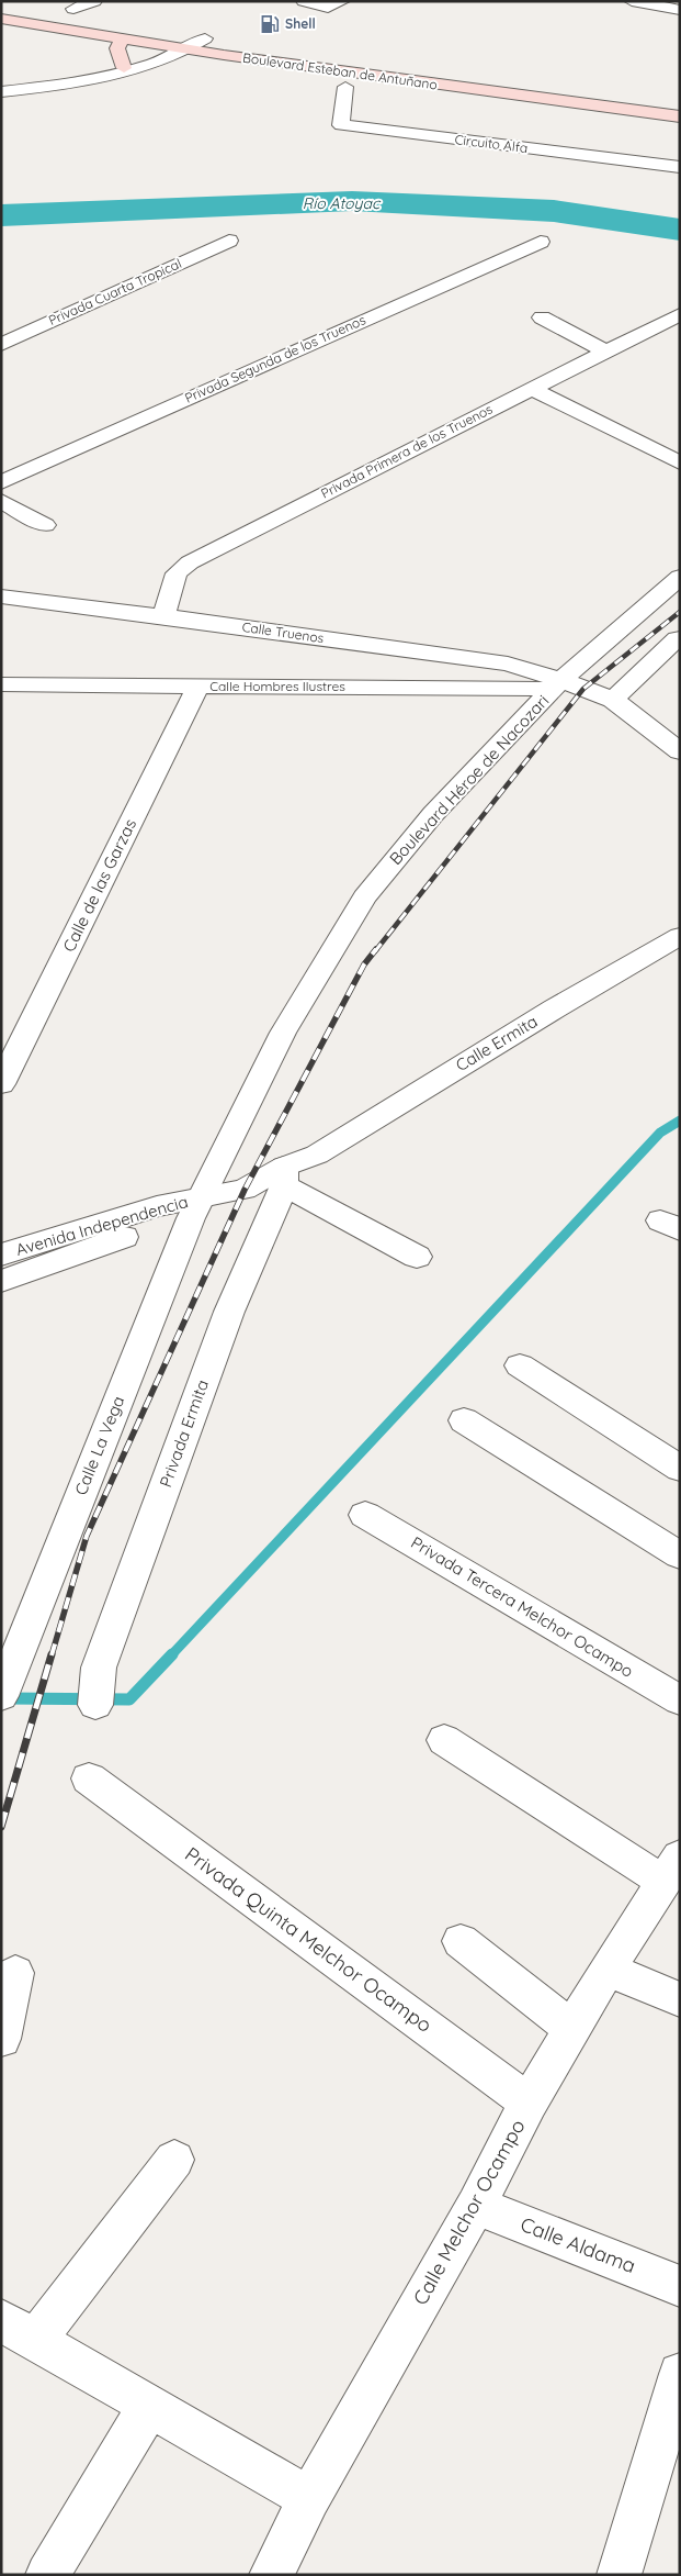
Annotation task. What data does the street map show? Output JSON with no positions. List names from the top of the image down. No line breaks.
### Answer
{"streets":{"main road":["Boulevard Esteban de Antuñano"],"street":["Circuito Alfa","Privada Cuarta Tropical","Privada Segunda de los Truenos","Privada Primera de los Truenos","Calle Truenos","Calle Hombres Ilustres","Boulevard Héroe de Nacozari","Calle de las Garzas","Calle Ermita","Avenida Independencia","Privada Ermita","Calle La Vega","Privada Tercera Melchor Ocampo","Privada Quinta Melchor Ocampo","Calle Melchor Ocampo","Calle Aldama"]},"crossings":[["Privada Primera de los Truenos","Calle Truenos"],["Calle Truenos","Calle Hombres Ilustres"],["Calle Truenos","Boulevard Héroe de Nacozari"],["Calle Hombres Ilustres","Boulevard Héroe de Nacozari"],["Calle Hombres Ilustres","Calle de las Garzas"],["Boulevard Héroe de Nacozari","Avenida Independencia"],["Boulevard Héroe de Nacozari","Calle La Vega"],["Calle Ermita","Privada Ermita"],["Avenida Independencia","Calle La Vega"],["Privada Quinta Melchor Ocampo","Calle Melchor Ocampo"],["Calle Melchor Ocampo","Calle Aldama"]],"water":["Río Atoyac"],"places":{"fuel station":["Shell"]}}
